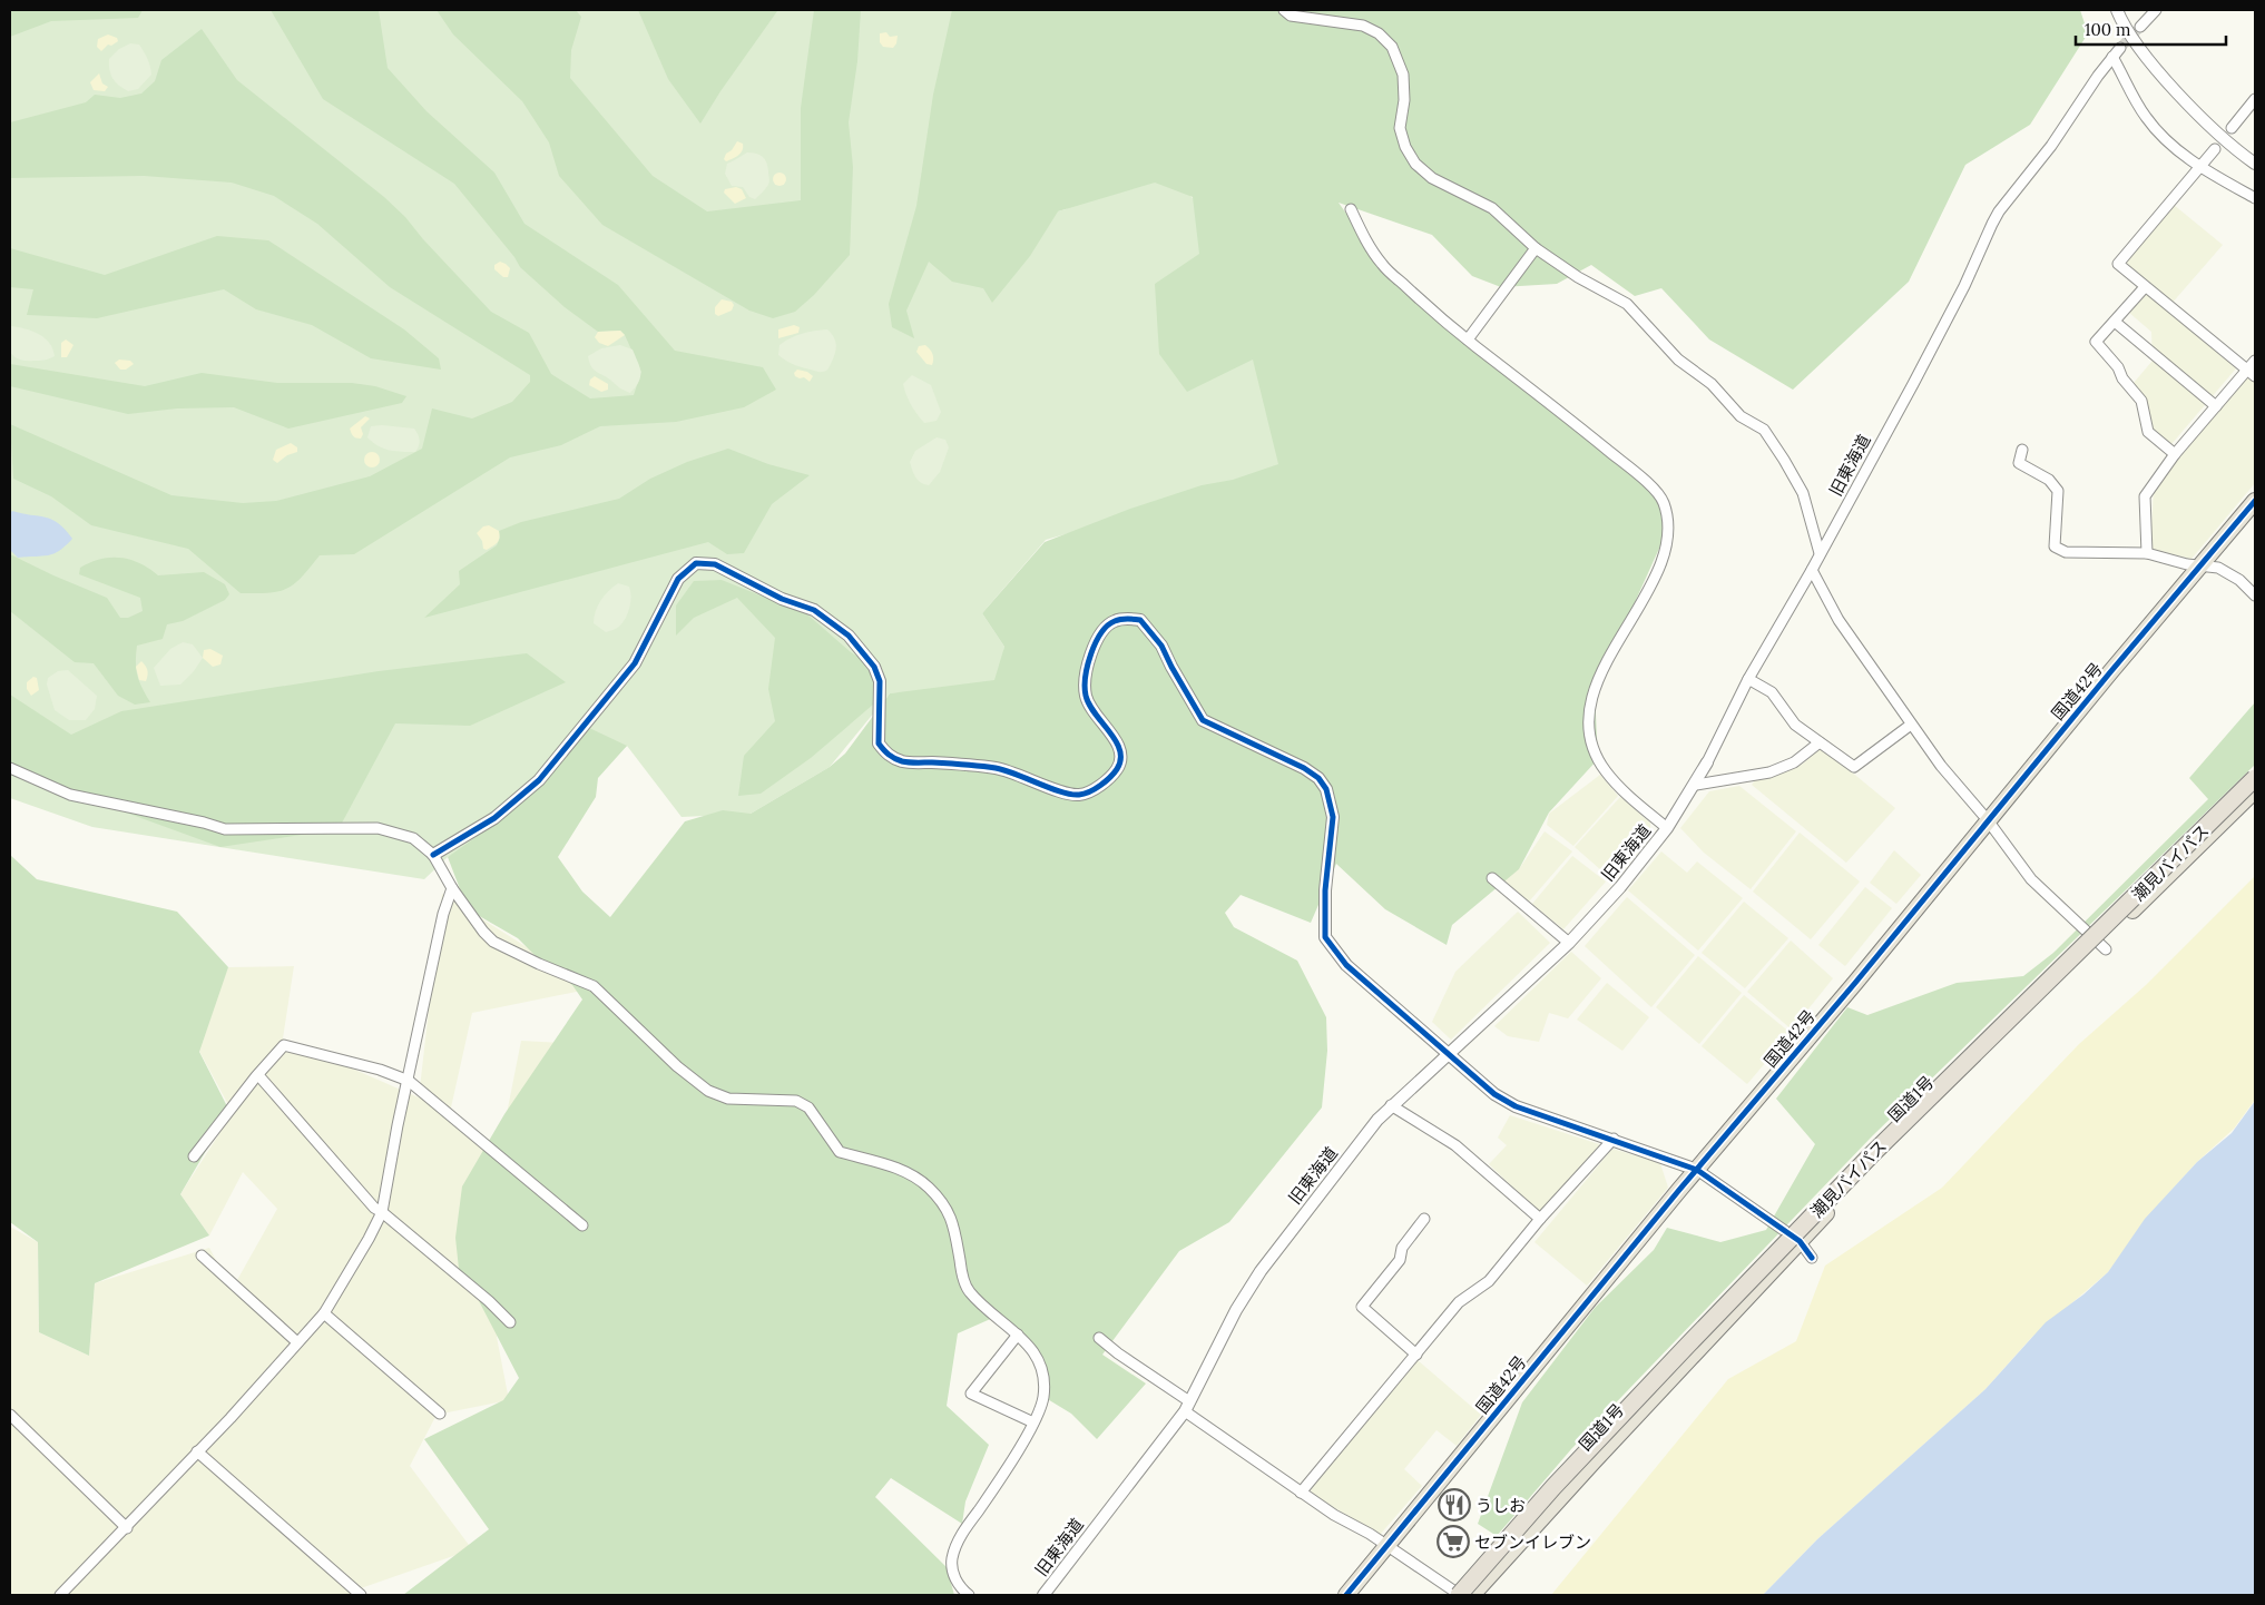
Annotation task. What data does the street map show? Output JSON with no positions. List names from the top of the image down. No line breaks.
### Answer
{"streets":{"highway":["国道42号","潮見バイパス","国道1号"],"street":["旧東海道"]},"places":{"restaurant":["うしお"],"supermarket":["セブンイレブン"]},"scale_bar":"100 m"}
